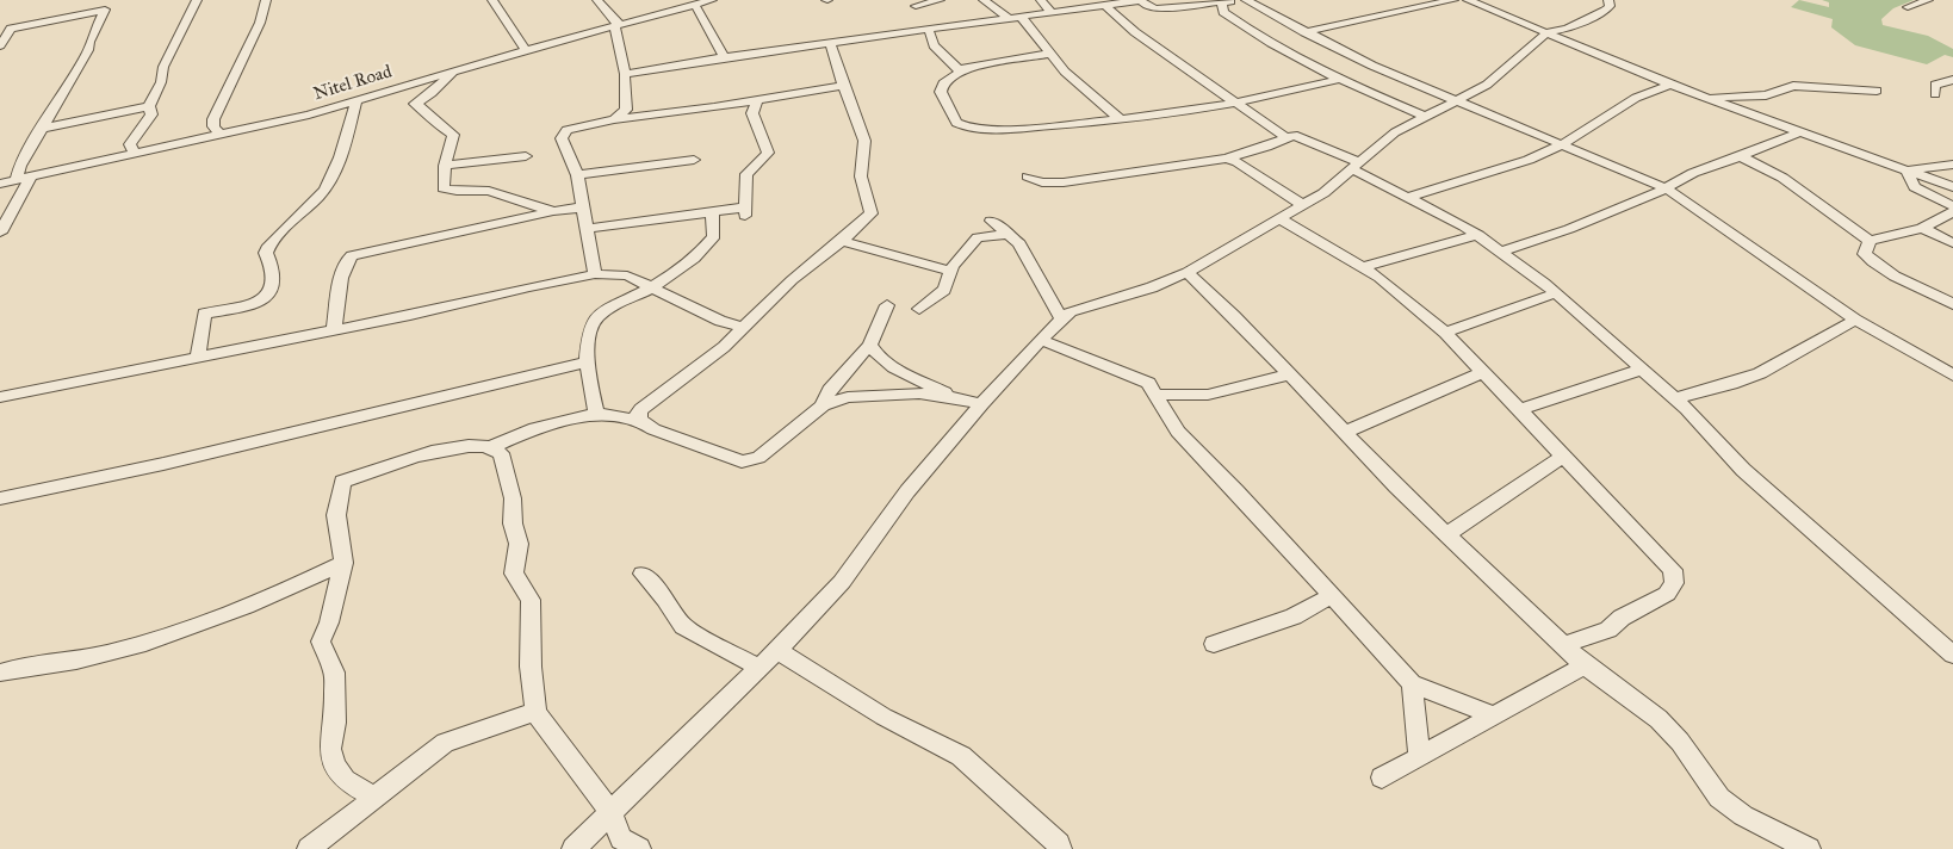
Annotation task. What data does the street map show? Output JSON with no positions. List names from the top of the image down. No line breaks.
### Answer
{"streets":{"street":["Nitel Road"]}}
